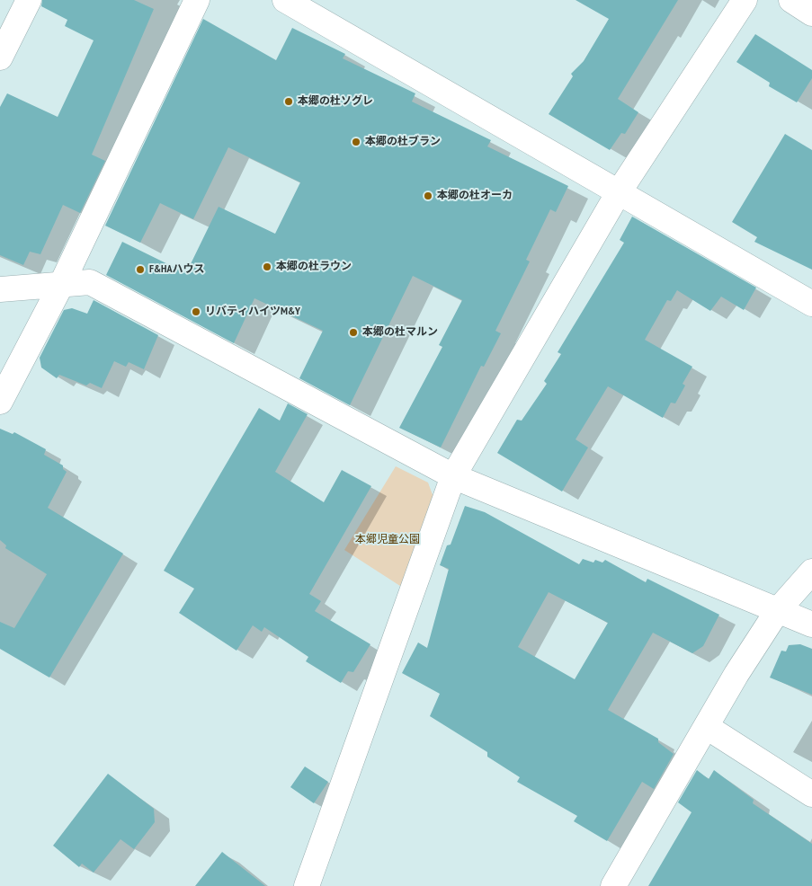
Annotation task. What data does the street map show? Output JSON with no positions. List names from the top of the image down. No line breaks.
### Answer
{"parks":["本郷児童公園"],"places":["本郷の杜ソグレ","本郷の杜ブラン","本郷の杜オーカ","本郷の杜ラウン","F&HAハウス","リバティハイツM&Y","本郷の杜マルン"]}
